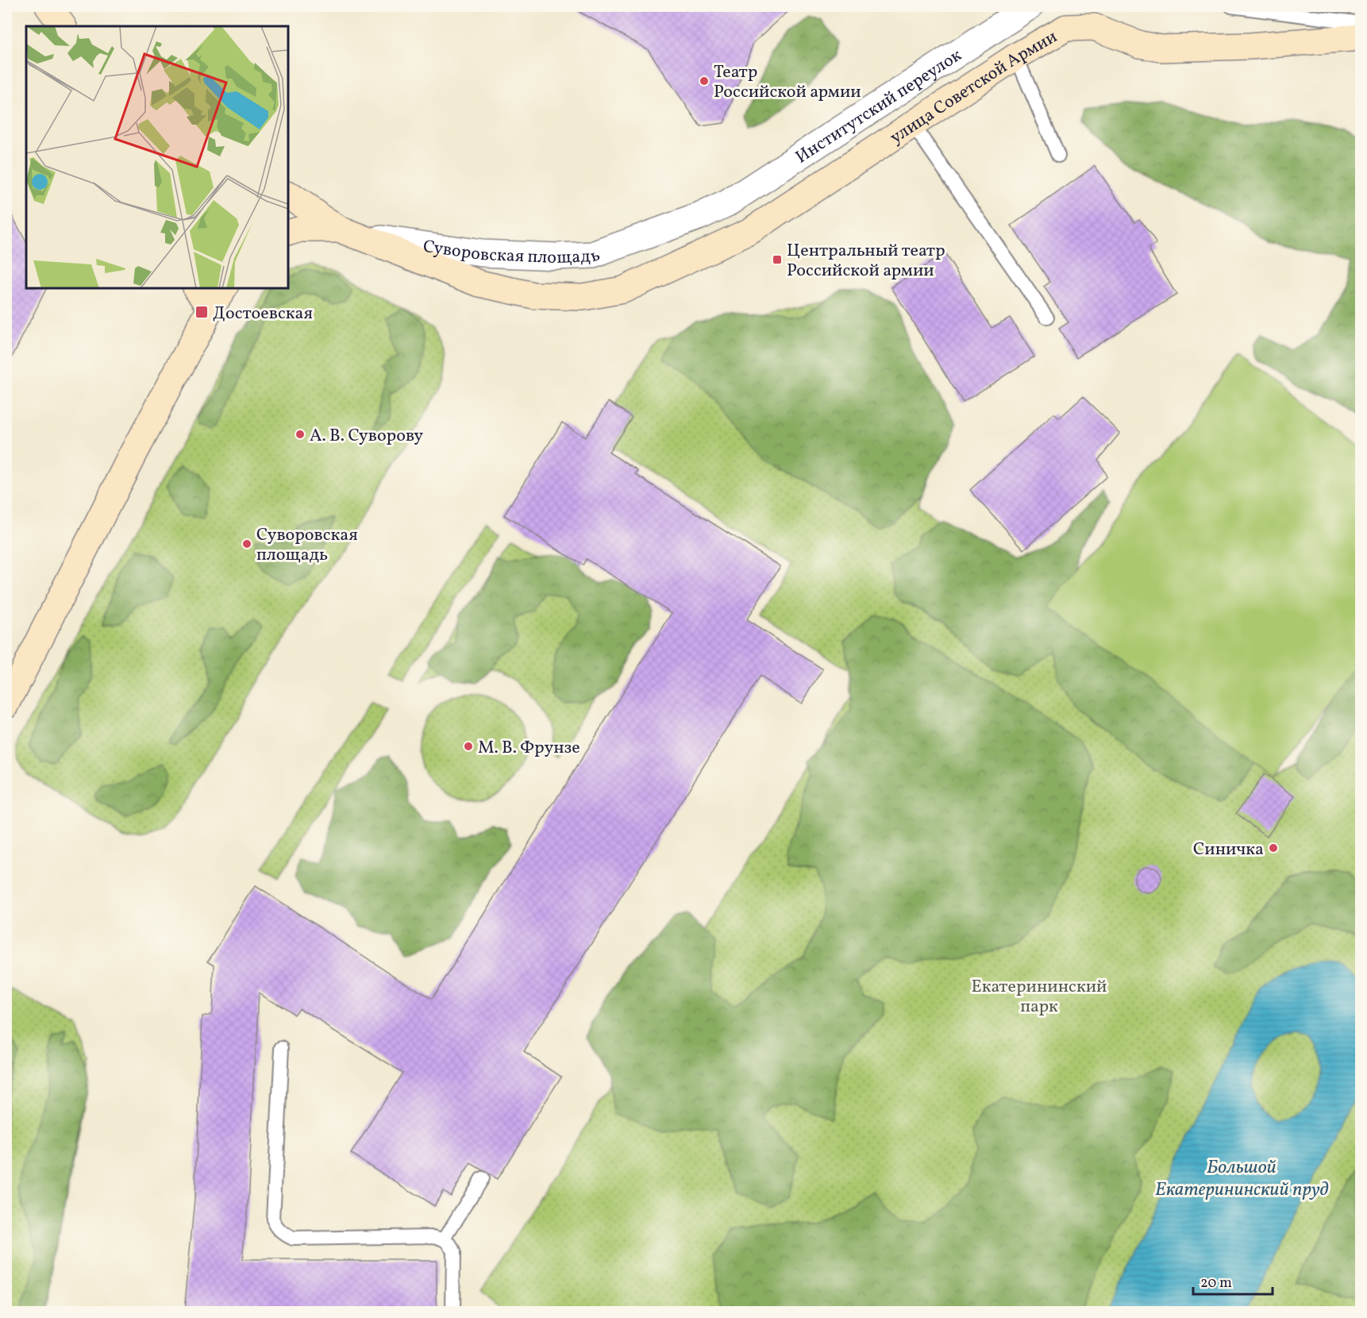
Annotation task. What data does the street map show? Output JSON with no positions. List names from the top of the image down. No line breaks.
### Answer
{"streets":{"main road":["улица Советской Армии","Суворовская площадь"],"street":["Институтский переулок"]},"crossings":[["улица Советской Армии","Суворовская площадь"],["Институтский переулок","Суворовская площадь"]],"water":["Большой Екатерининский пруд"],"parks":["Екатерининский парк"],"places":{"other":["Театр Российской армии","А. В. Суворову","Суворовская площадь","М. В. Фрунзе","Синичка"],"transit":["Центральный театр Российской армии","Достоевская"]},"scale_bar":"20 m"}
